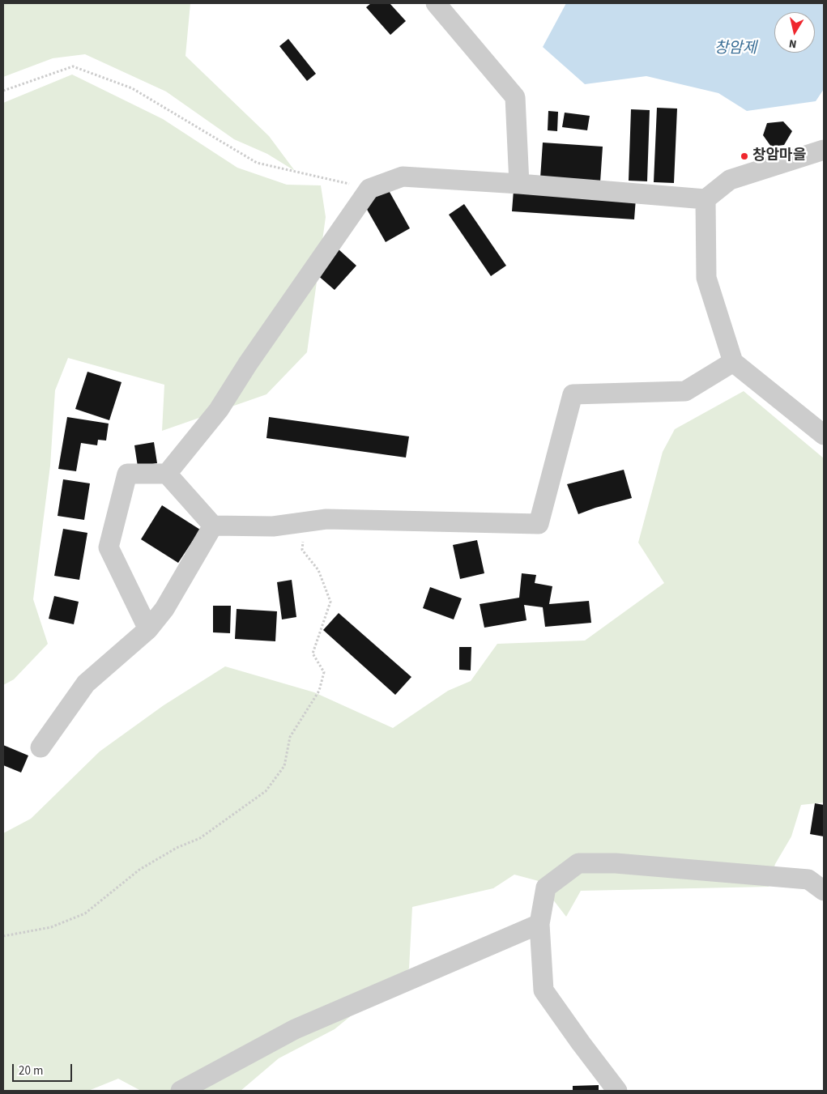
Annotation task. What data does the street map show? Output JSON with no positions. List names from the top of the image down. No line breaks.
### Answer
{"water":["창암제"],"places":["창암마을"],"scale_bar":"20 m","north":"bottom"}
